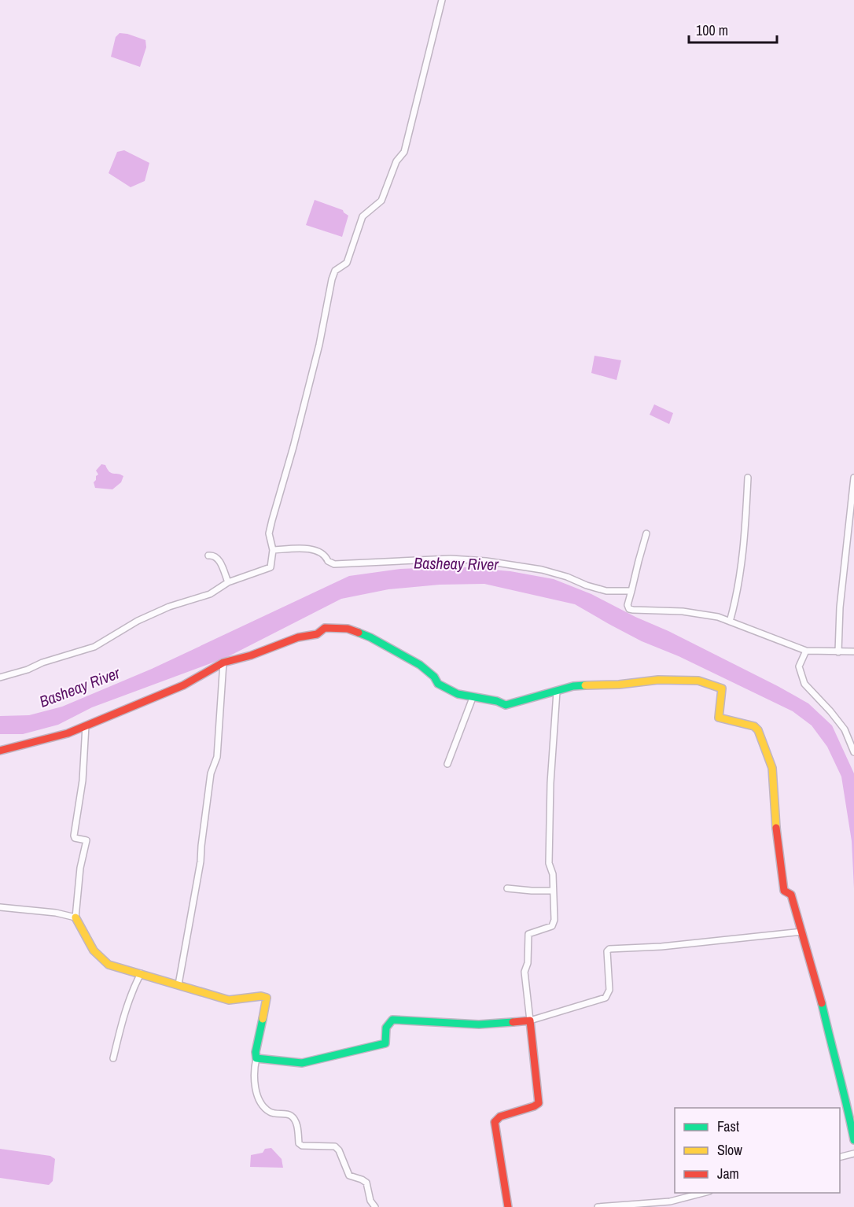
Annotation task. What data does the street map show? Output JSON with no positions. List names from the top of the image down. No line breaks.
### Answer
{"water":["Basheay River"],"legend":["Fast","Slow","Jam"],"scale_bar":"100 m"}
